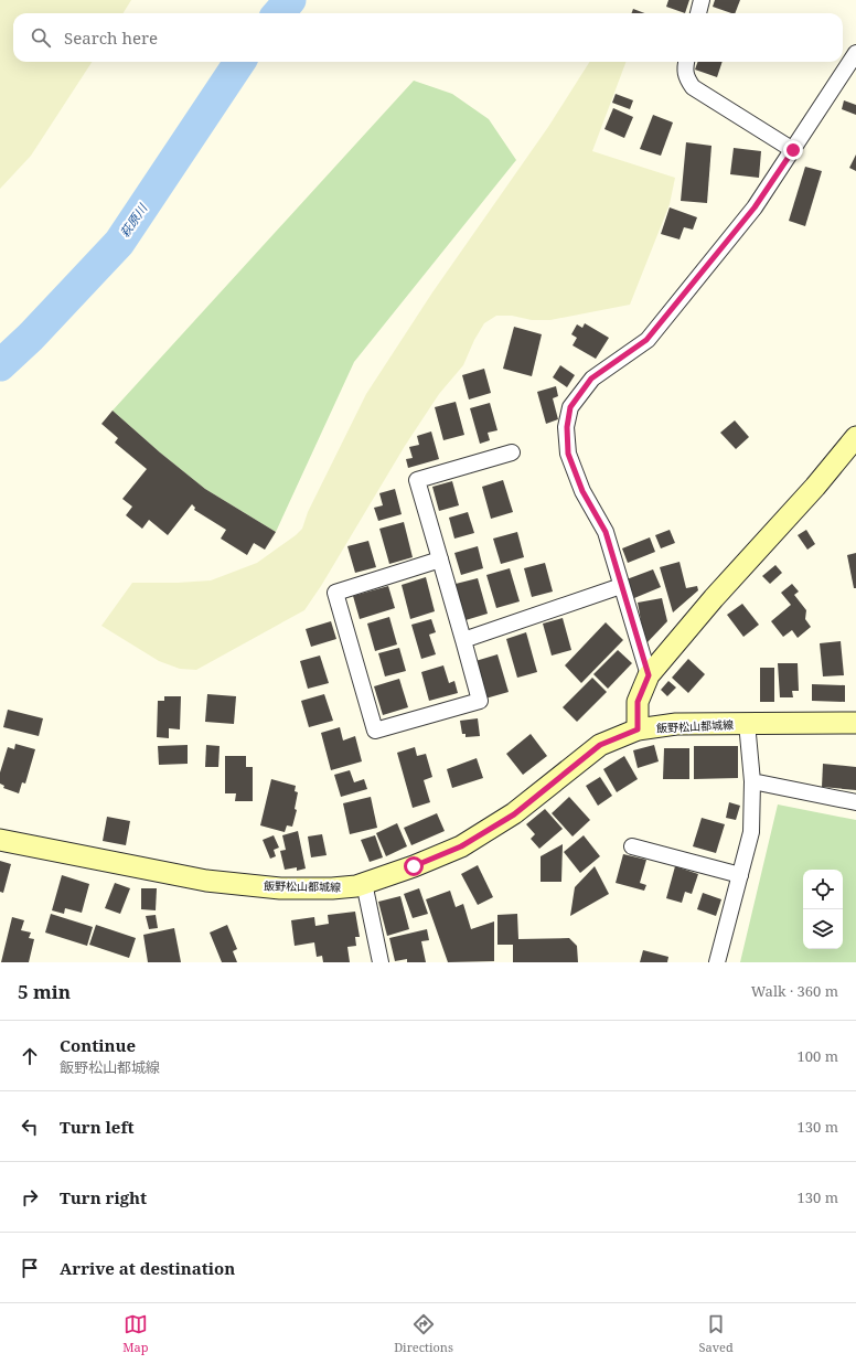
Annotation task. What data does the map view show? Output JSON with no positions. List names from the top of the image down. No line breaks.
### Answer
{"streets":{"main road":["飯野松山都城線"]},"water":["萩原川"],"page":{"search":"Search here","heading":["5 min","Walk · 360 m"],"list":[["Continue","飯野松山都城線","100 m"],["Turn left","130 m"],["Turn right","130 m"],"Arrive at destination"],"nav":["Map","Directions","Saved"]}}
